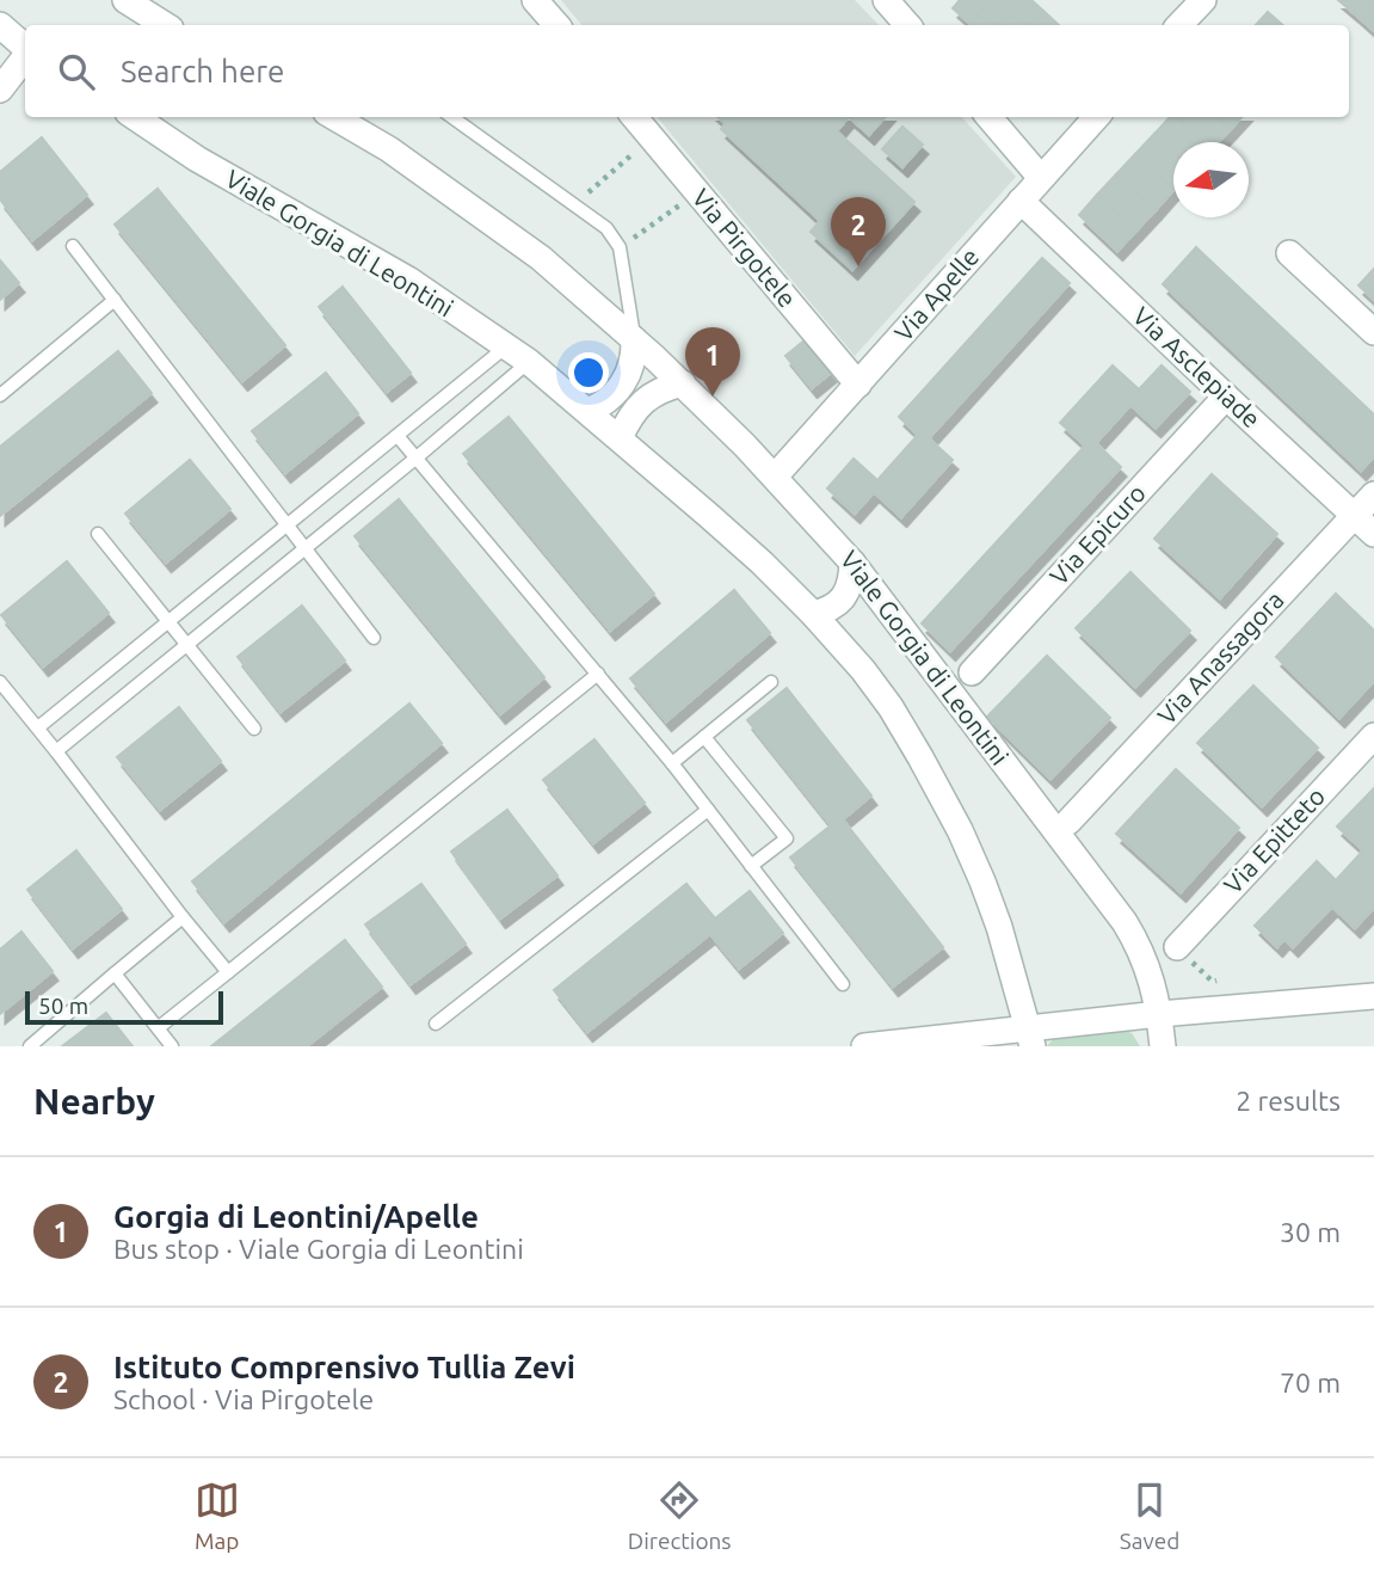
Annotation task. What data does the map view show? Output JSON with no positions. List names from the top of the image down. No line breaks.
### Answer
{"streets":{"street":["Viale Gorgia di Leontini","Via Pirgotele","Via Apelle","Via Asclepiade","Via Epicuro","Via Anassagora","Via Epitteto"]},"crossings":[["Viale Gorgia di Leontini","Via Apelle"],["Via Pirgotele","Via Apelle"],["Via Apelle","Via Asclepiade"],["Via Asclepiade","Via Epicuro"],["Via Asclepiade","Via Anassagora"]],"scale_bar":"50 m","north":"left","page":{"search":"Search here","pins":["2","1"],"scale":"50 m","heading":["Nearby","2 results"],"list":[{"mark":"1","name":"Gorgia di Leontini/Apelle","note":"Bus stop · Viale Gorgia di Leontini","value":"30 m"},{"mark":"2","name":"Istituto Comprensivo Tullia Zevi","note":"School · Via Pirgotele","value":"70 m"}],"nav":["Map","Directions","Saved"]}}
